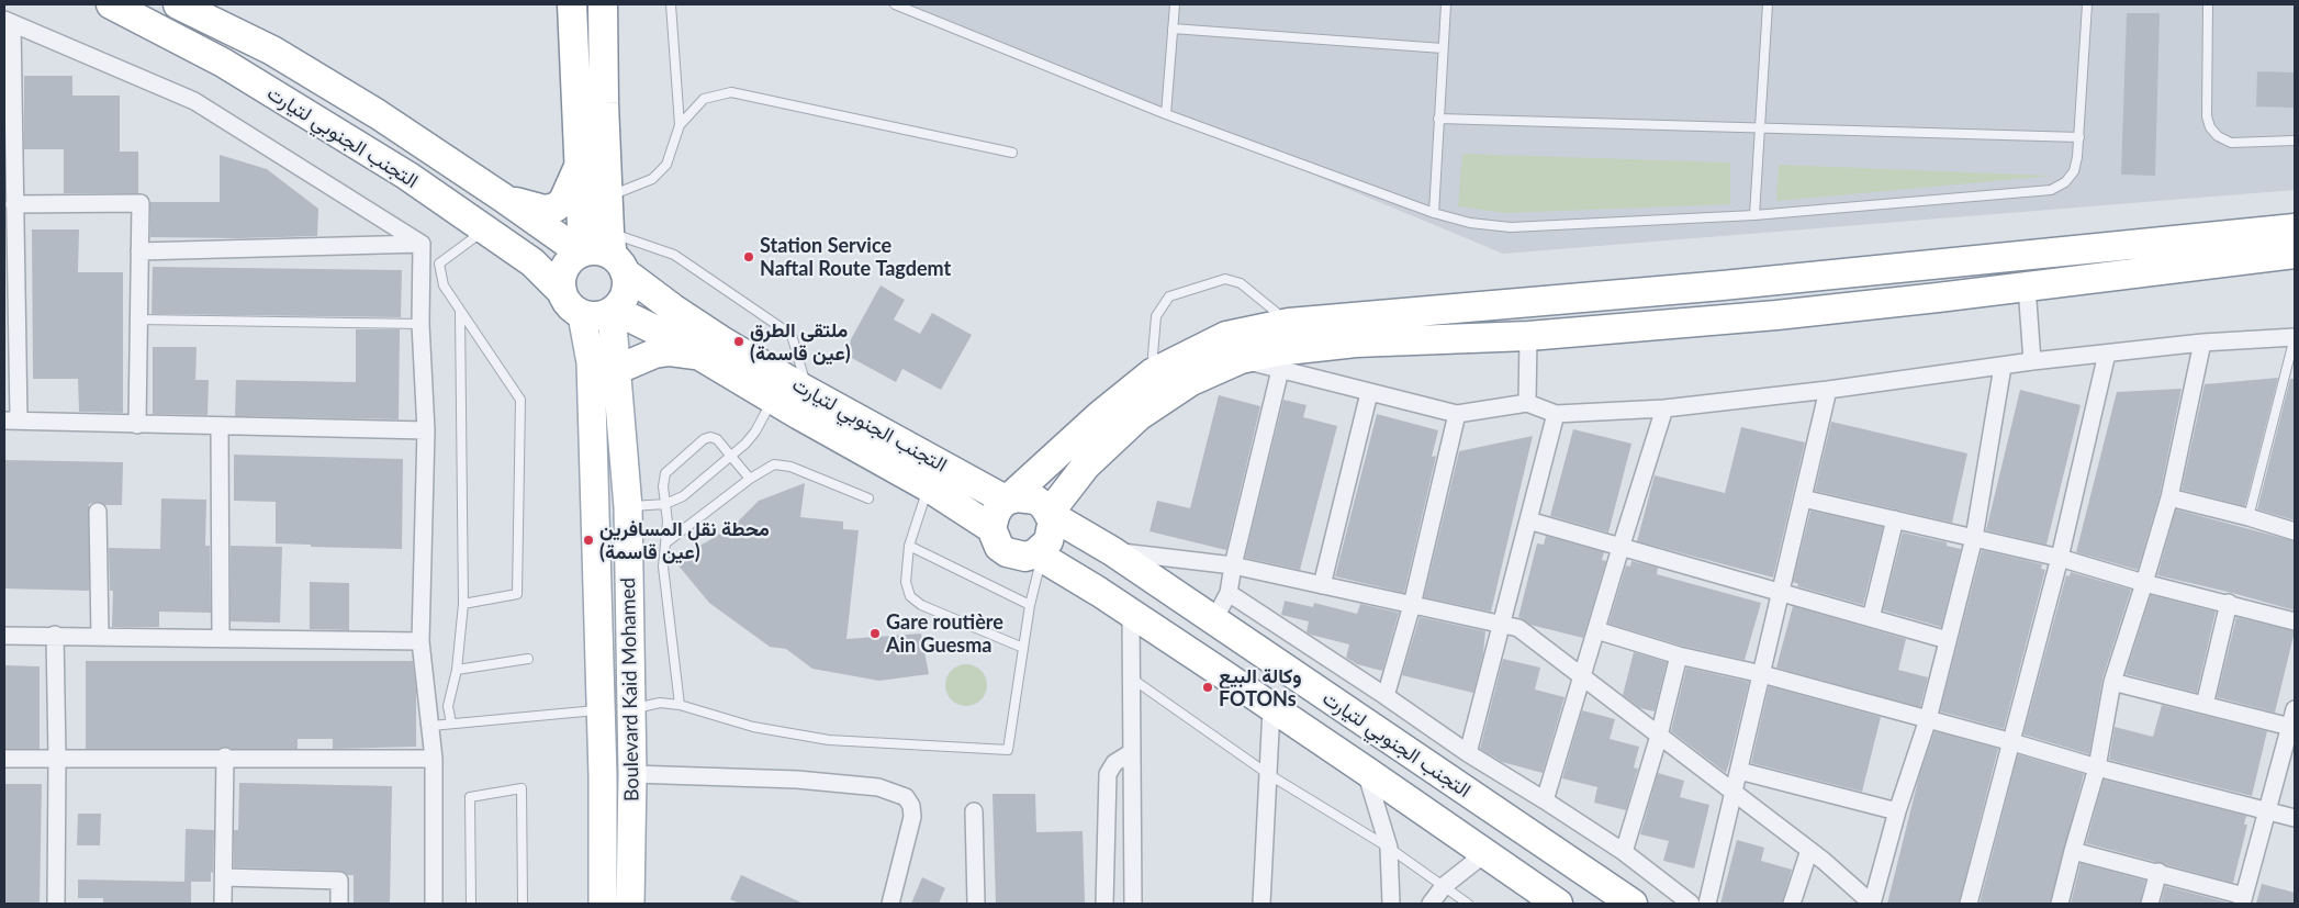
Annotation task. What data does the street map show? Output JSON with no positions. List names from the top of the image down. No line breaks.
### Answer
{"streets":{"highway":["التجنب الجنوبي لتيارت"],"main road":["Boulevard Kaid Mohamed"]},"crossings":[["التجنب الجنوبي لتيارت","Boulevard Kaid Mohamed"]],"places":["Station Service Naftal Route Tagdemt","ملتقى الطرق (عين قاسمة)","محطة نقل المسافرين (عين قاسمة)","Gare routière Ain Guesma","وكالة البيع FOTONs"]}
